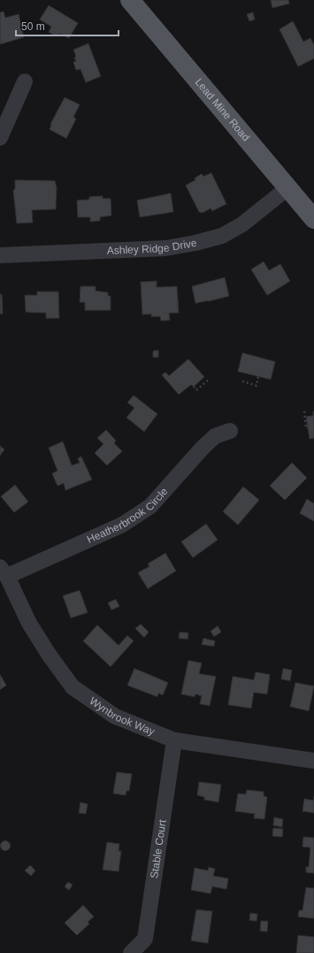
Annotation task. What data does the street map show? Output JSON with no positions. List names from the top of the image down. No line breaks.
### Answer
{"streets":{"main road":["Lead Mine Road"],"street":["Ashley Ridge Drive","Heatherbrook Circle","Wynbrook Way","Stable Court"]},"crossings":[["Lead Mine Road","Ashley Ridge Drive"],["Heatherbrook Circle","Wynbrook Way"],["Wynbrook Way","Stable Court"]],"scale_bar":"50 m"}
